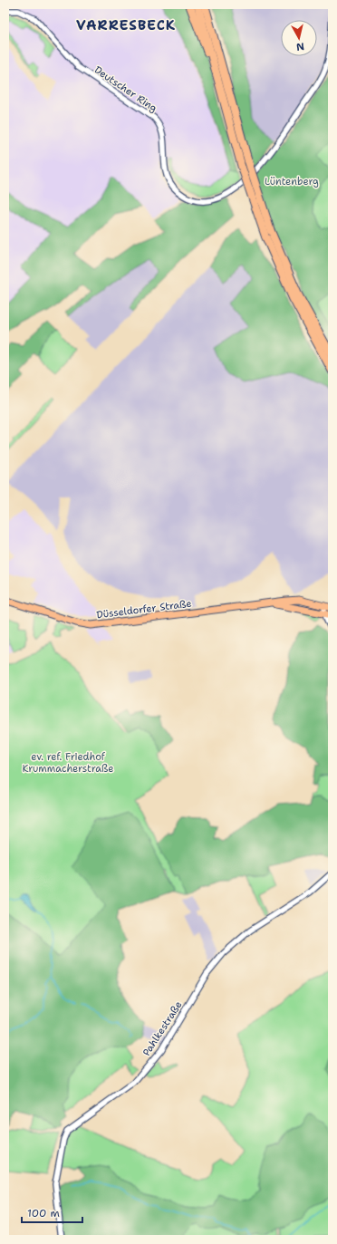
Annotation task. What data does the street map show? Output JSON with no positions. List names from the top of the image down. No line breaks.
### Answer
{"streets":{"main road":["Düsseldorfer Straße"],"street":["Deutscher Ring","Pahlkestraße"]},"districts":["VARRESBECK"],"parks":["Lüntenberg","ev. ref. Friedhof Krummacherstraße"],"scale_bar":"100 m","north":"bottom"}
